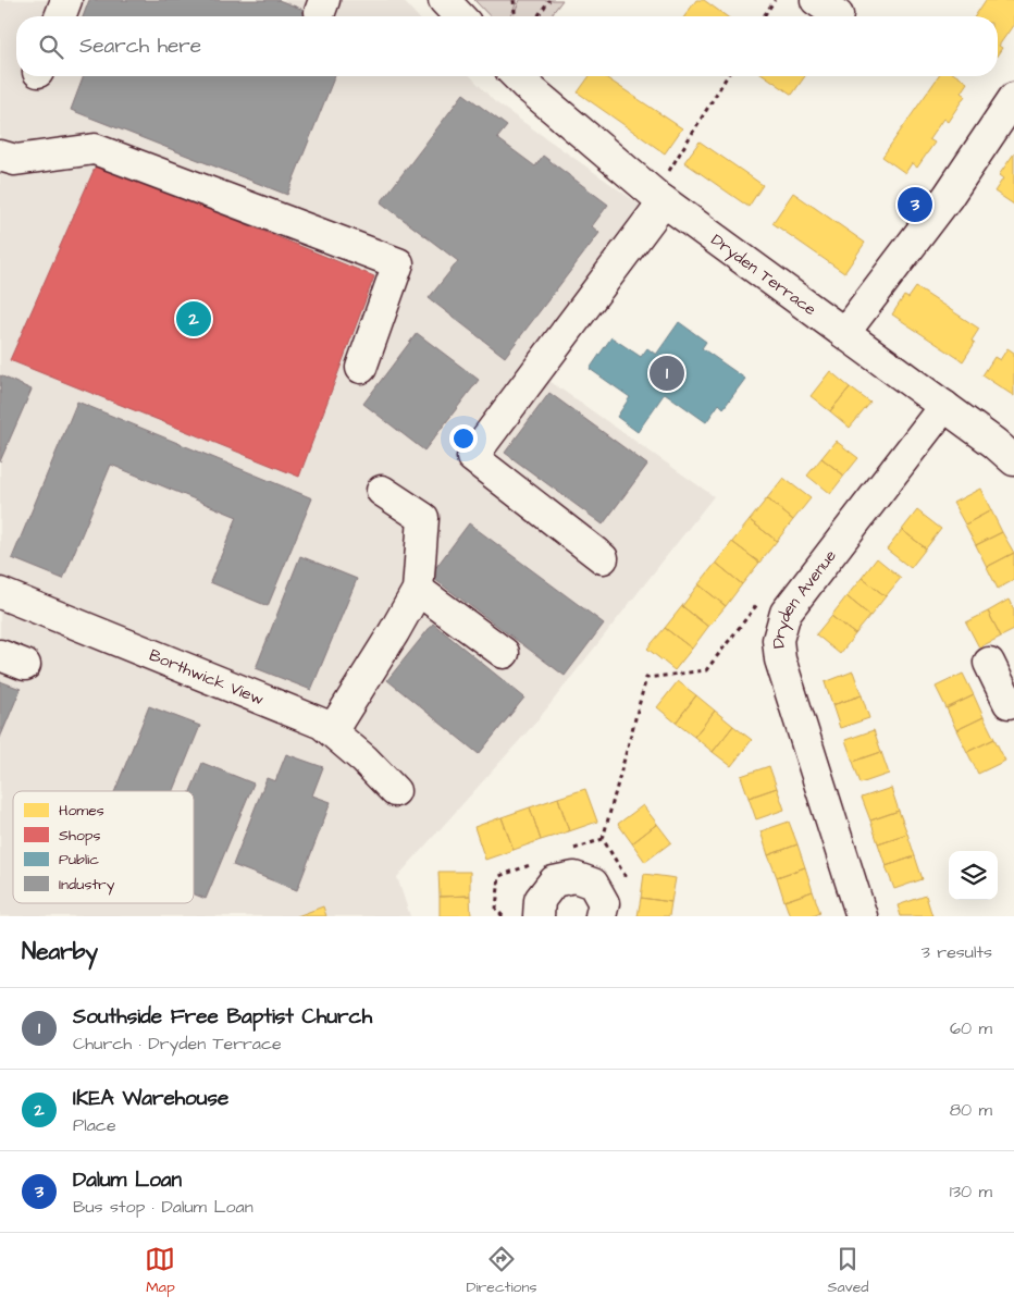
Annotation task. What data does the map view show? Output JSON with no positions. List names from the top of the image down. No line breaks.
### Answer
{"streets":{"street":["Dryden Terrace","Dryden Avenue","Borthwick View"]},"crossings":[["Dryden Terrace","Dryden Avenue"]],"legend":["Homes","Shops","Public","Industry"],"page":{"search":"Search here","pins":["3","2","1"],"heading":["Nearby","3 results"],"list":[{"mark":"1","name":"Southside Free Baptist Church","note":"Church · Dryden Terrace","value":"60 m"},{"mark":"2","name":"IKEA Warehouse","note":"Place","value":"80 m"},{"mark":"3","name":"Dalum Loan","note":"Bus stop · Dalum Loan","value":"130 m"}],"nav":["Map","Directions","Saved"]}}
